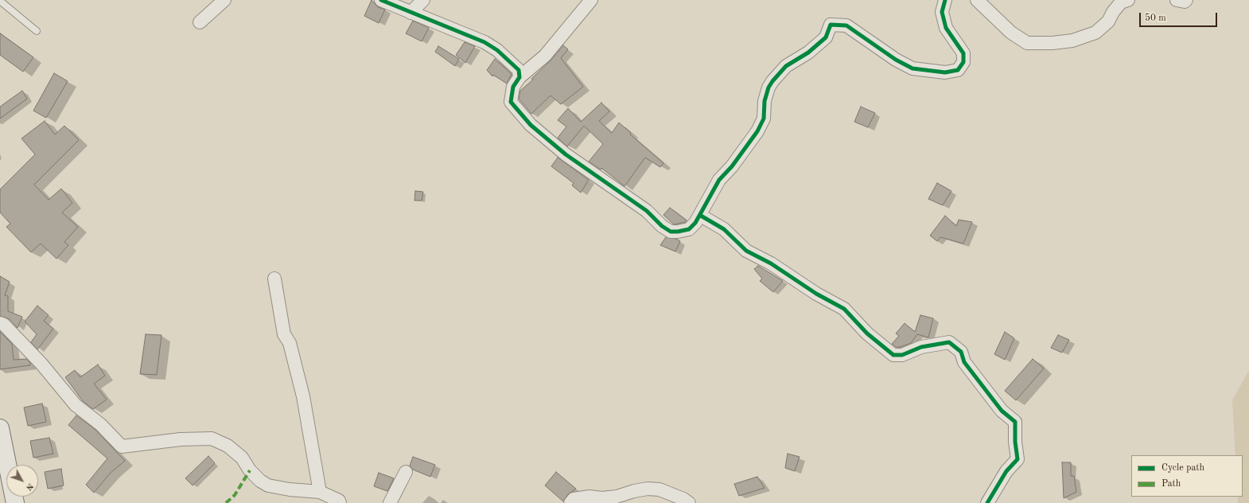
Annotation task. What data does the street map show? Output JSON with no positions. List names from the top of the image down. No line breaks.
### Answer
{"legend":["Cycle path","Path"],"scale_bar":"50 m","north":"bottom right"}
